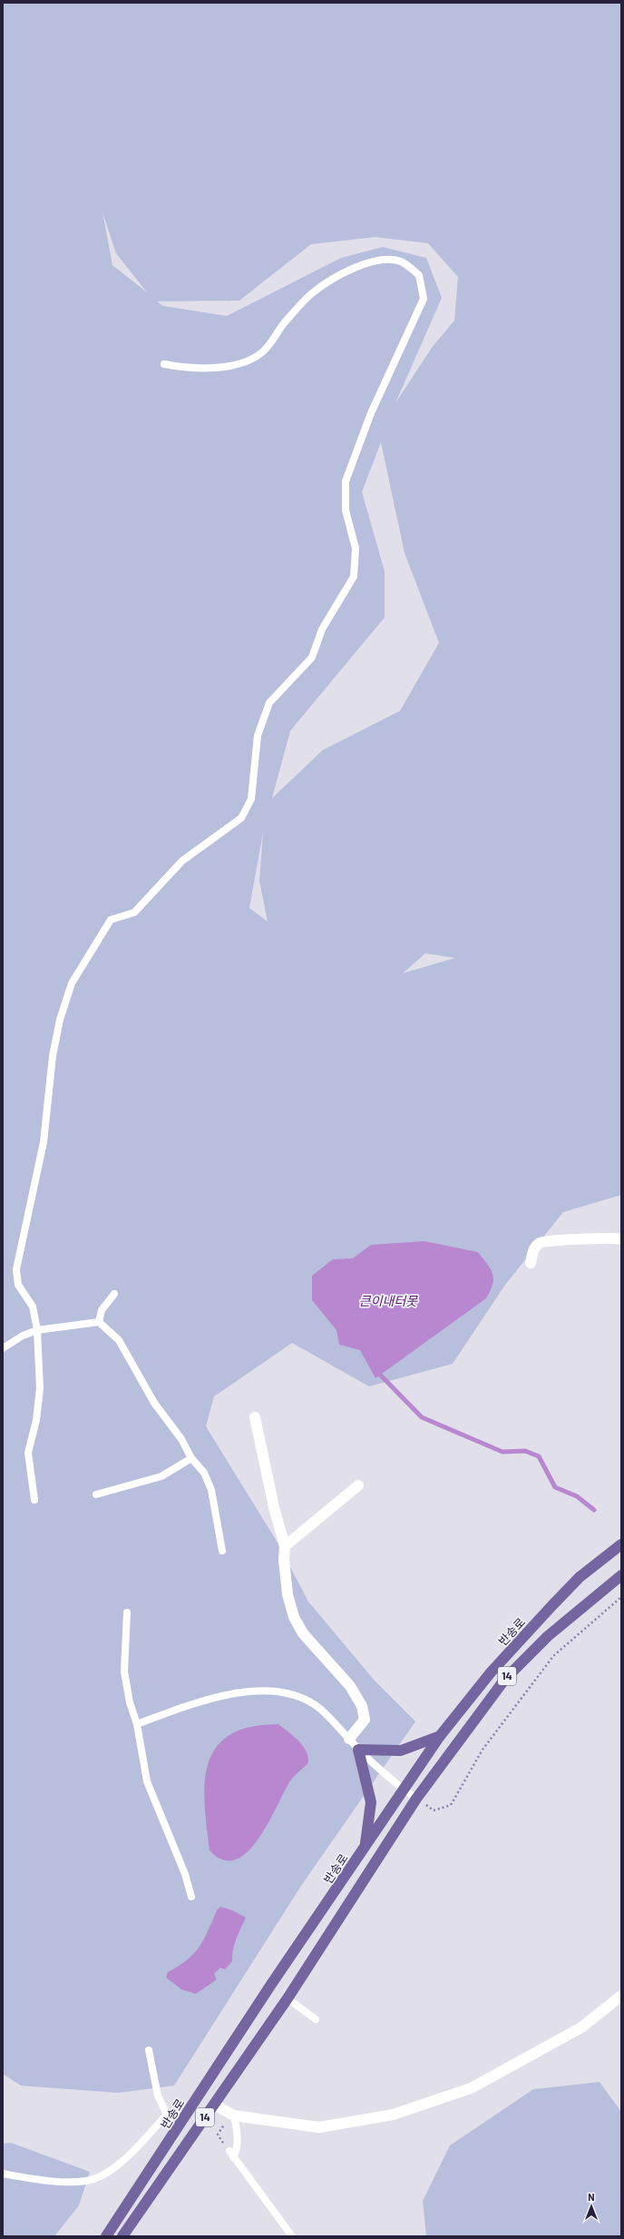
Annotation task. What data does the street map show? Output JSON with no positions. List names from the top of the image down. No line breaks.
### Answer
{"streets":{"main road":["반송로","14"]},"water":["큰이내터못"],"north":"top"}
